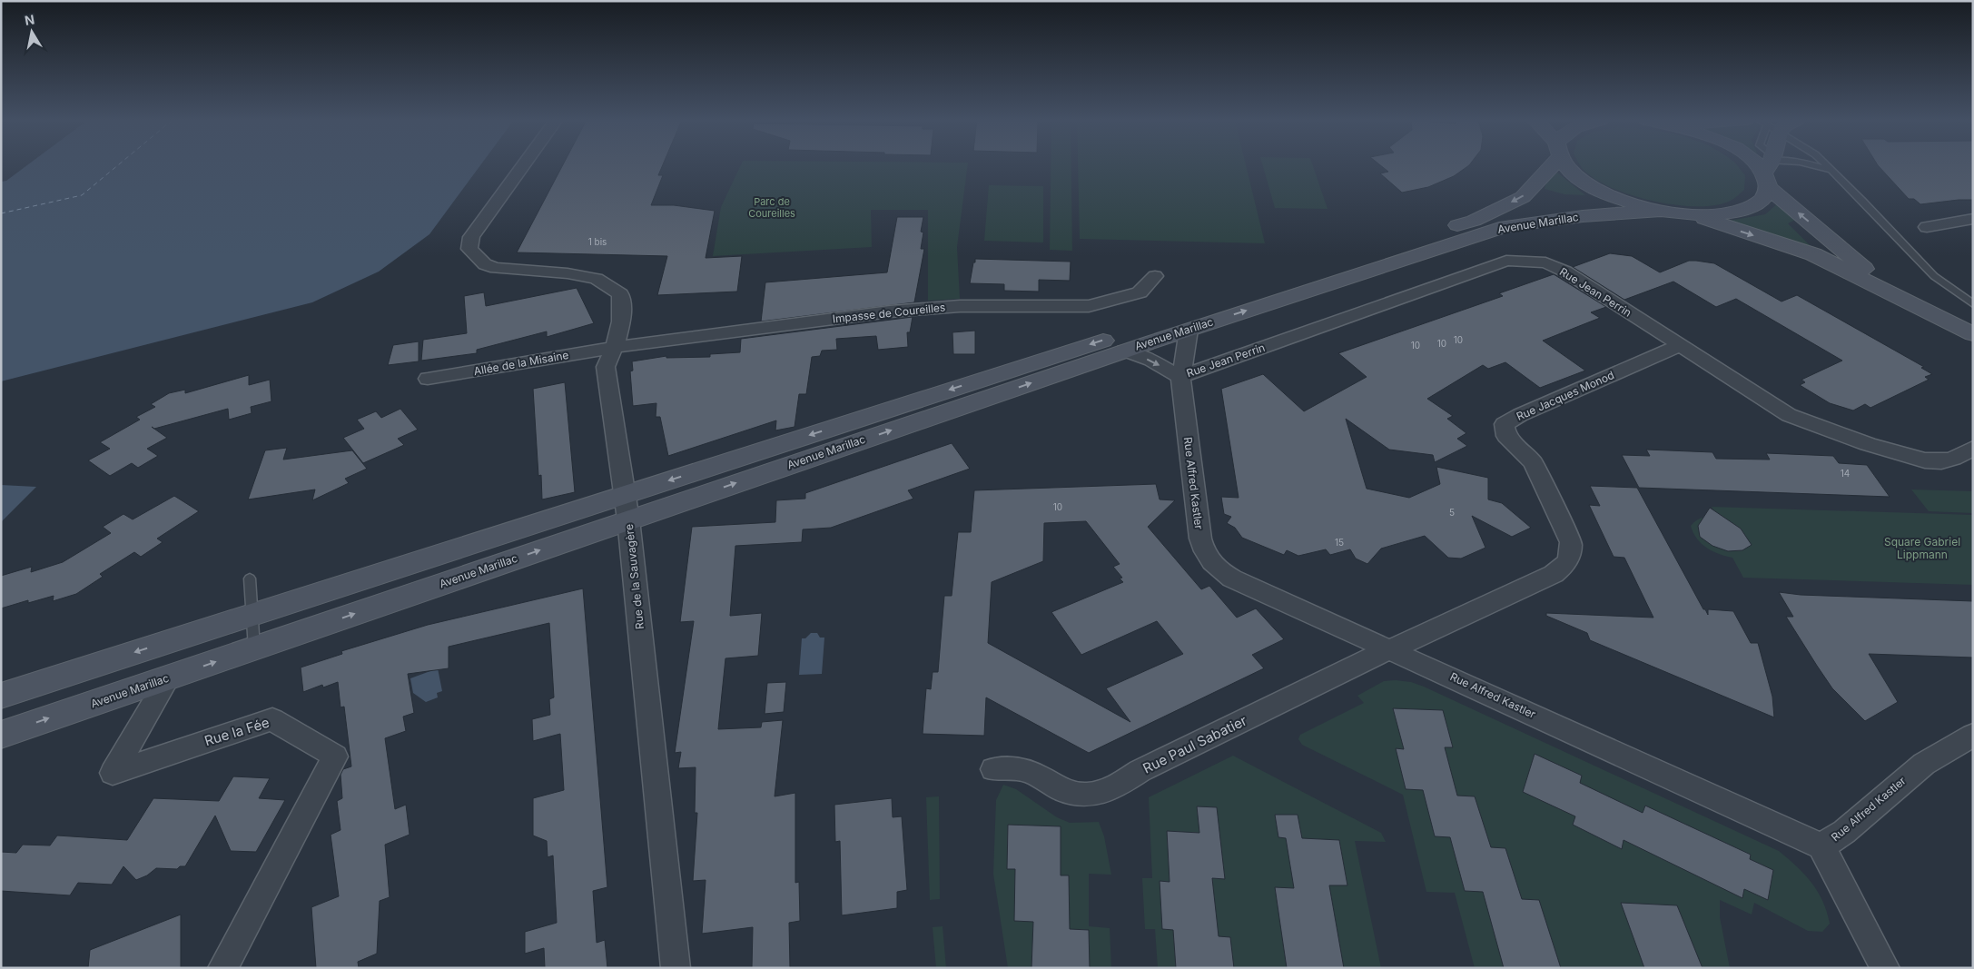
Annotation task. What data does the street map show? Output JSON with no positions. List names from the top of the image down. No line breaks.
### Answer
{"streets":{"street":["Avenue Marillac","Rue Jean Perrin","Impasse de Coureilles","Allée de la Misaine","Rue Jacques Monod","Rue Alfred Kastler","Rue de la Sauvagère","Rue la Fée","Rue Paul Sabatier"]},"crossings":[["Avenue Marillac","Rue Jean Perrin"],["Avenue Marillac","Rue Alfred Kastler"],["Avenue Marillac","Rue de la Sauvagère"],["Avenue Marillac","Rue la Fée"],["Rue Jean Perrin","Rue Jacques Monod"],["Rue Jean Perrin","Rue Alfred Kastler"],["Impasse de Coureilles","Allée de la Misaine"],["Impasse de Coureilles","Rue de la Sauvagère"],["Allée de la Misaine","Rue de la Sauvagère"],["Rue Jacques Monod","Rue Alfred Kastler"],["Rue Jacques Monod","Rue Paul Sabatier"],["Rue Alfred Kastler","Rue Paul Sabatier"]],"parks":["Parc de Coureilles","Square Gabriel Lippmann"],"house_numbers":["1 bis","10","10","10","14","10","5","15"],"north":"top"}
